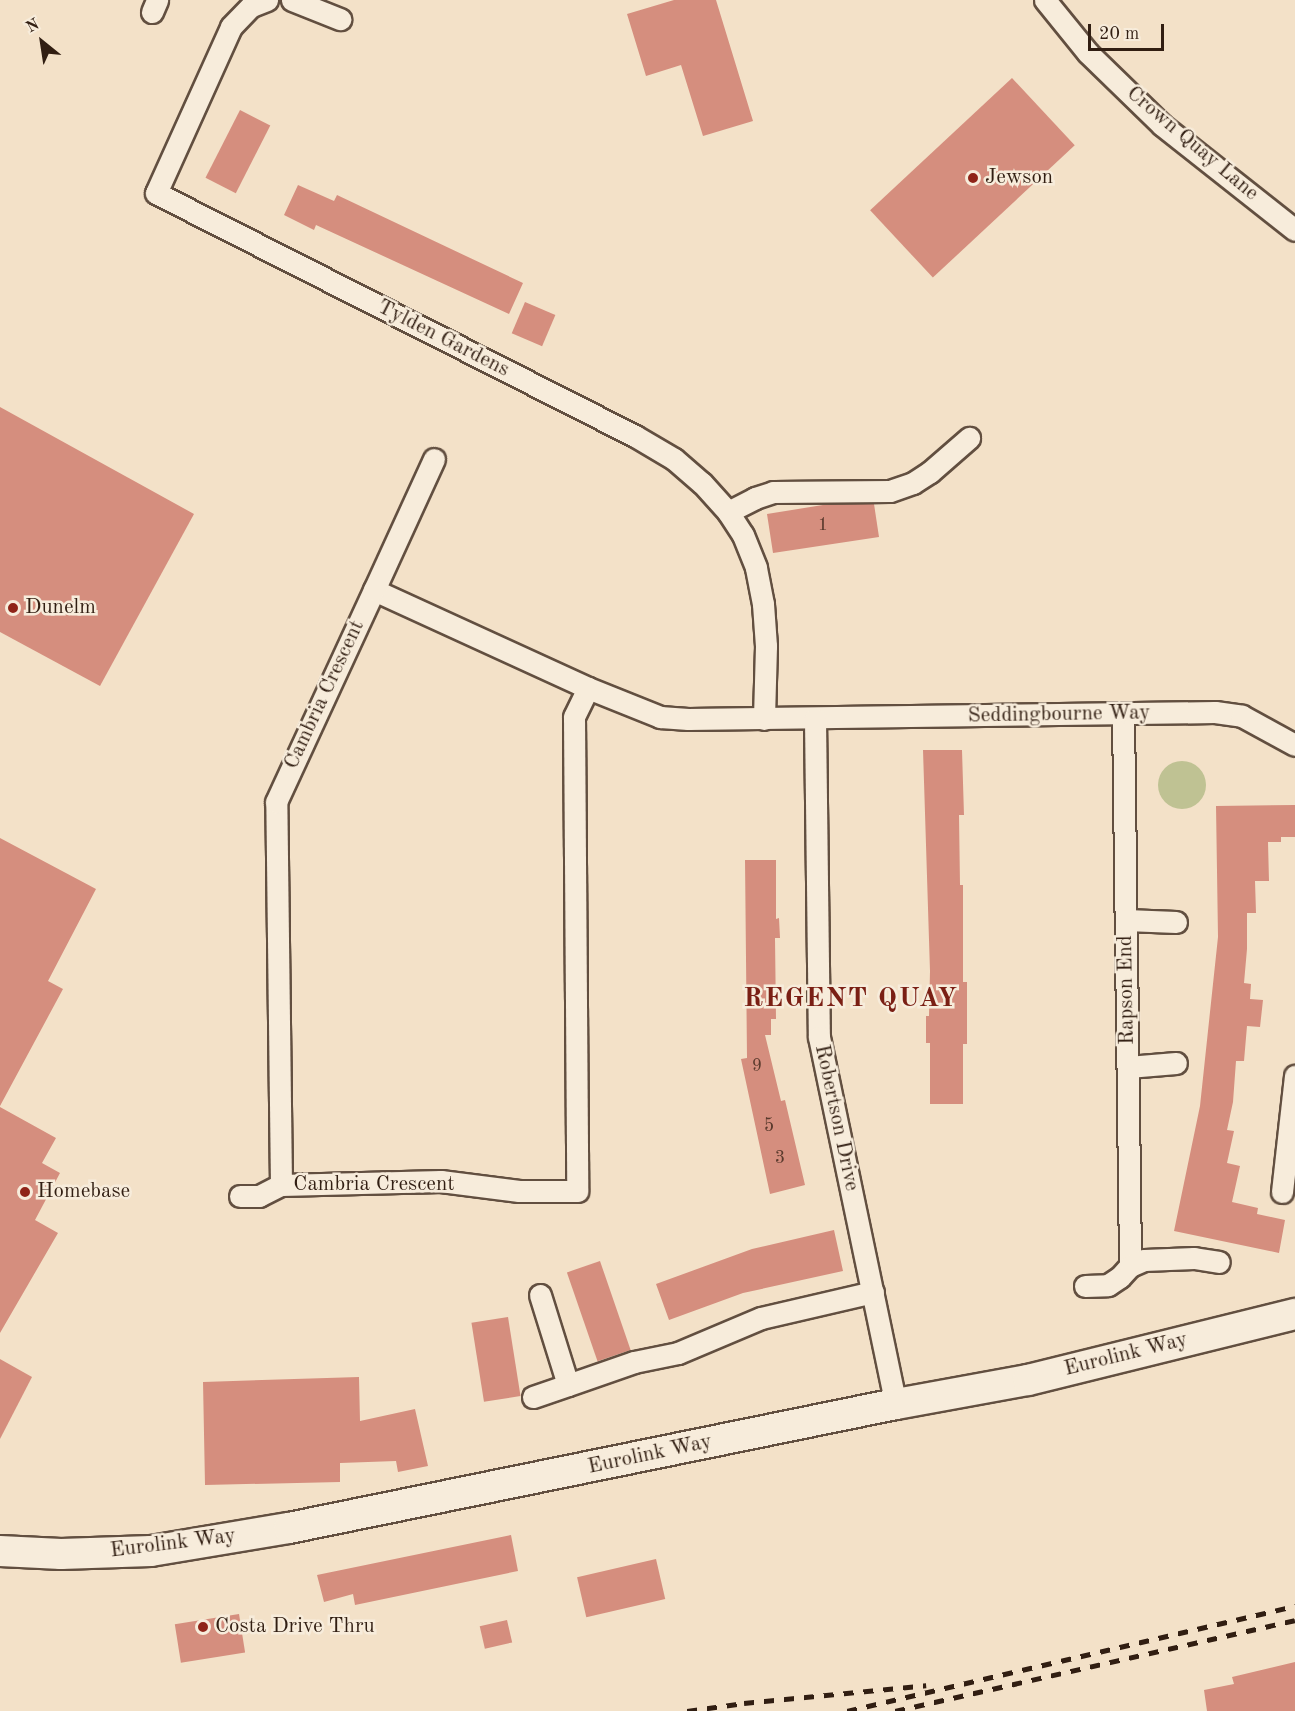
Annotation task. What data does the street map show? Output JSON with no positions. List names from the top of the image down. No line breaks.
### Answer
{"streets":{"main road":["Eurolink Way"],"street":["Crown Quay Lane","Tylden Gardens","Cambria Crescent","Seddingbourne Way","Rapson End","Robertson Drive"]},"crossings":[["Seddingbourne Way","Rapson End"],["Seddingbourne Way","Robertson Drive"],["Robertson Drive","Eurolink Way"]],"districts":["REGENT QUAY"],"places":["Jewson","Dunelm","Homebase","Costa Drive Thru"],"house_numbers":["1","9","5","3"],"scale_bar":"20 m","north":"top left"}
